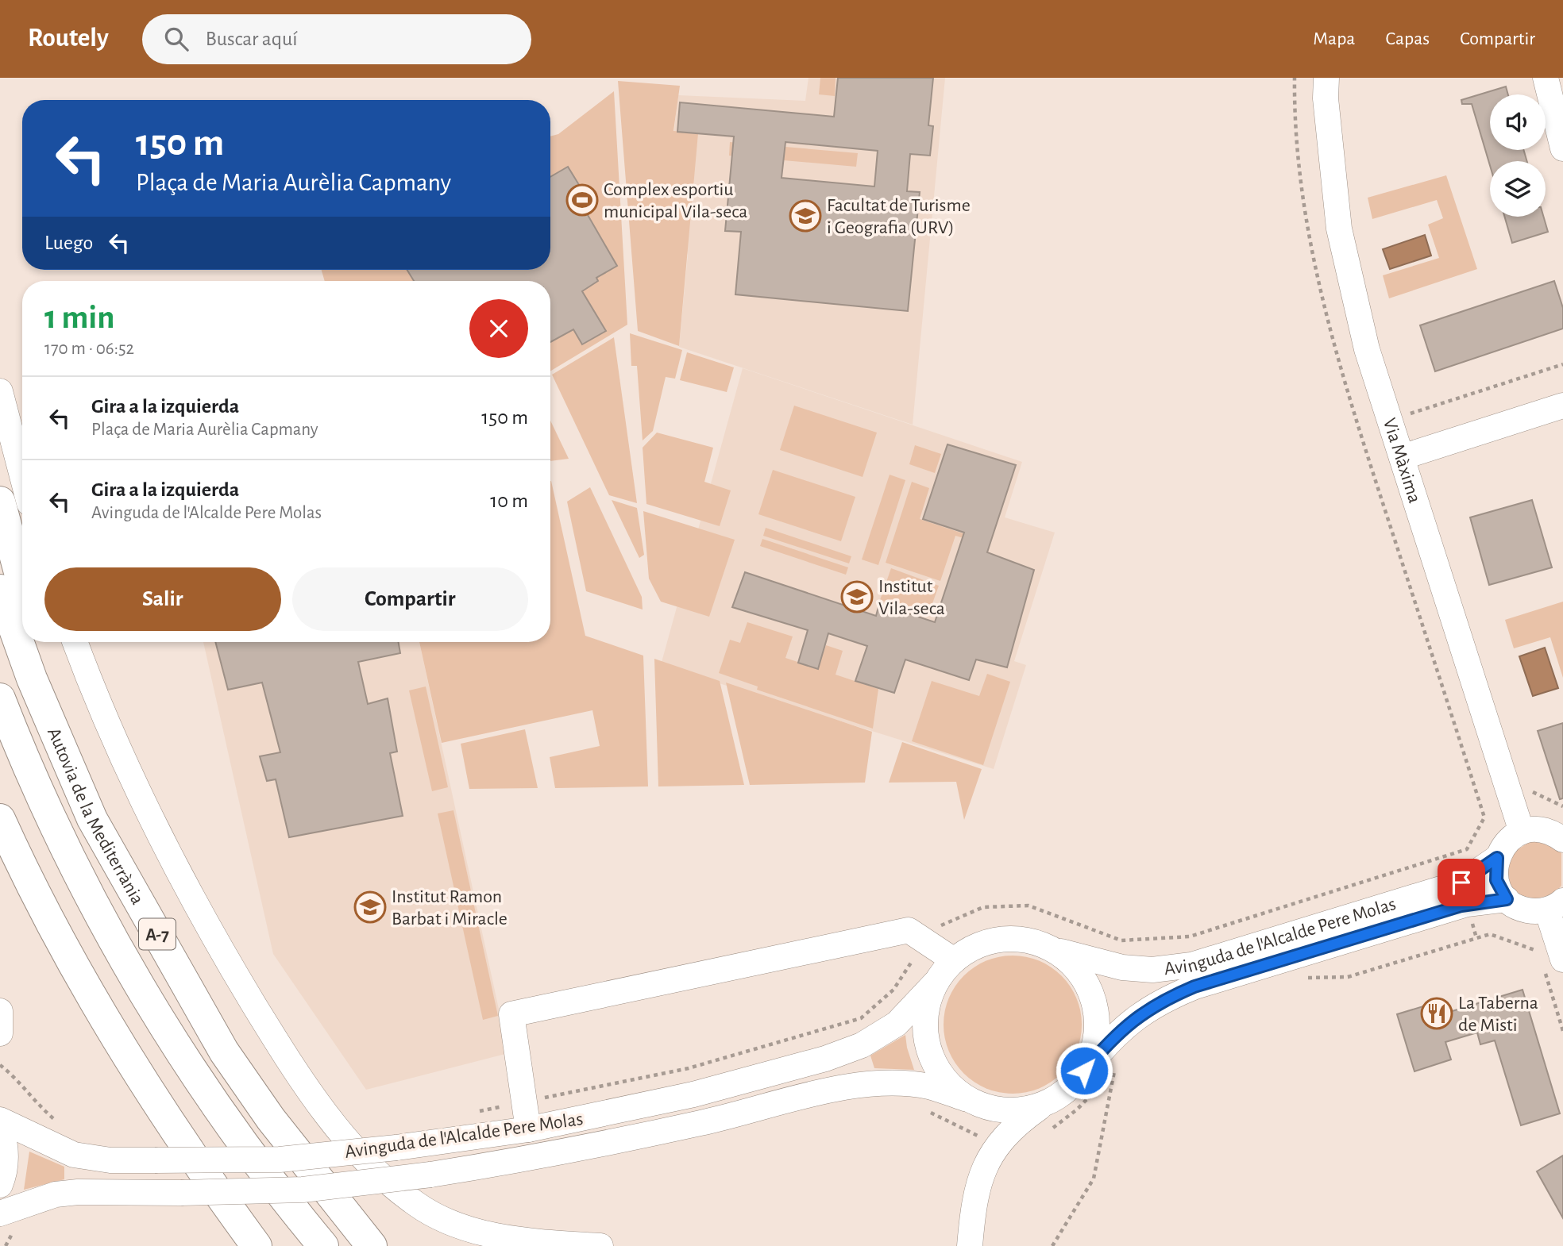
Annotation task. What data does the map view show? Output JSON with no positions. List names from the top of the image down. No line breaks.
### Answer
{"streets":{"highway":["Autovia de la Mediterrània","A-7"],"street":["Via Màxima","Avinguda de l'Alcalde Pere Molas"]},"crossings":[["Via Màxima","Avinguda de l'Alcalde Pere Molas"]],"places":{"sports":["Complex esportiu municipal Vila-seca"],"school or university":["Facultat de Turisme i Geografia (URV)","Institut Vila-seca","Institut Ramon Barbat i Miracle"],"restaurant":["La Taberna de Misti"]},"page":{"header":"Routely","search":"Buscar aquí","nav":["Mapa","Capas","Compartir"],"turn":["150 m","Plaça de Maria Aurèlia Capmany"],"then":"Luego","heading":["1 min","170 m · 06:52"],"list":[{"name":"Gira a la izquierda","note":"Plaça de Maria Aurèlia Capmany","value":"150 m"},{"name":"Gira a la izquierda","note":"Avinguda de l'Alcalde Pere Molas","value":"10 m"}],"buttons":["Salir","Compartir"]}}
